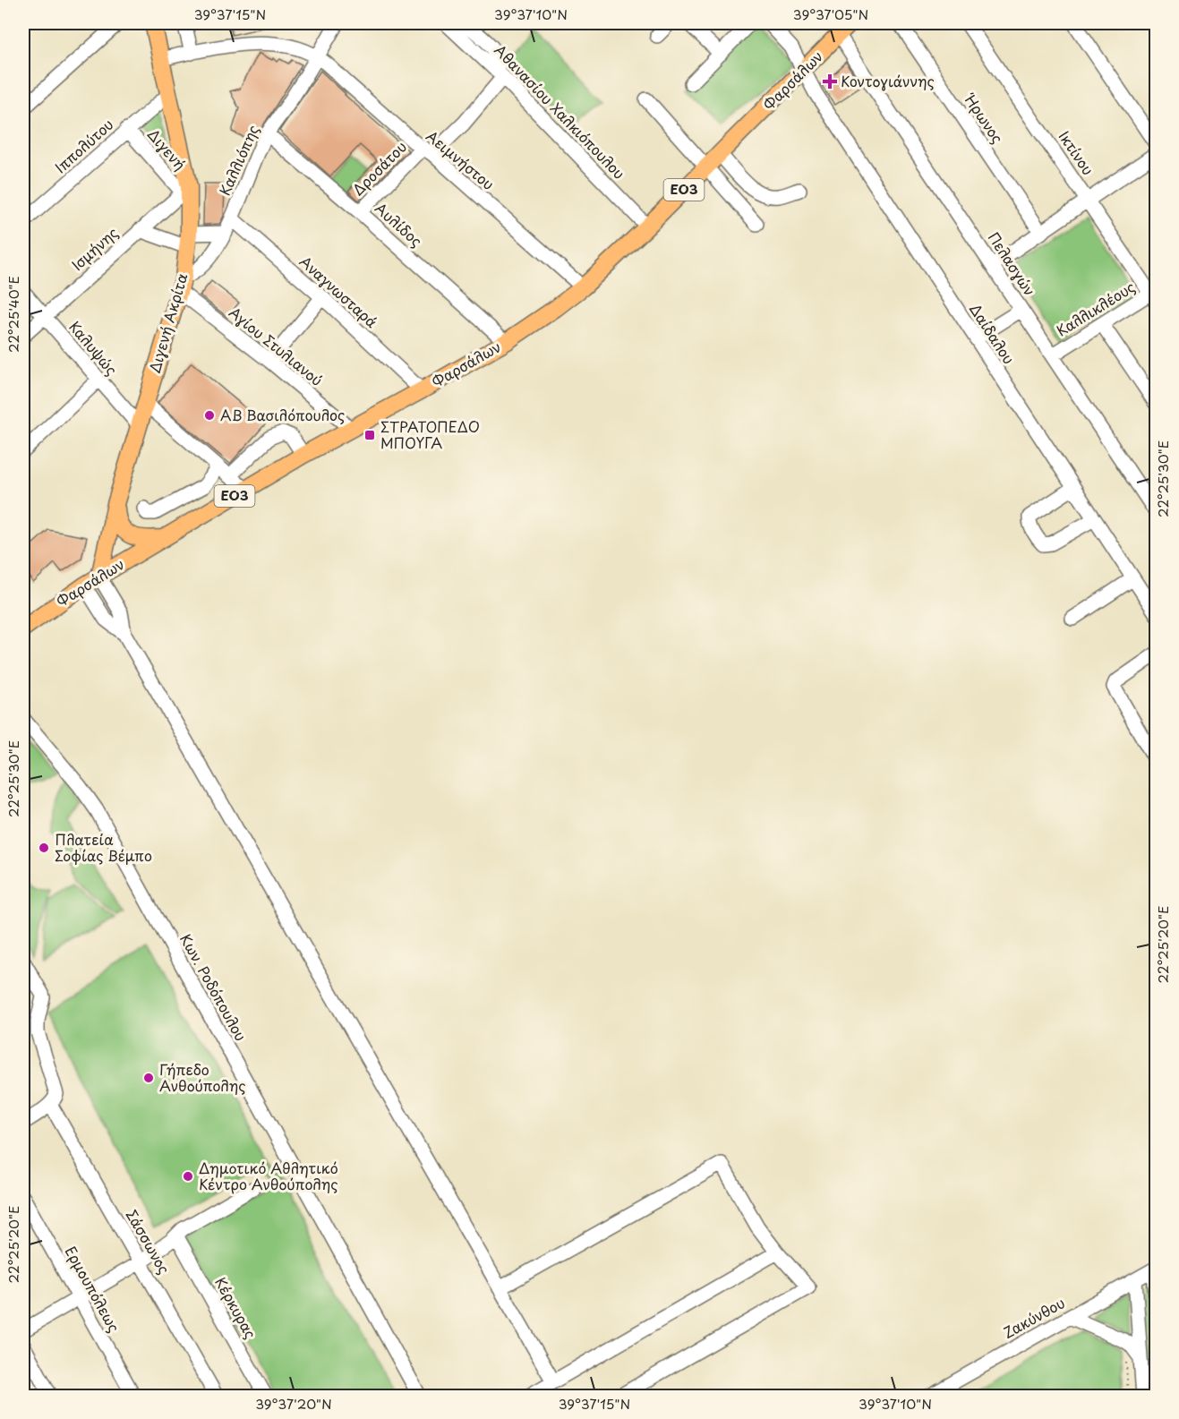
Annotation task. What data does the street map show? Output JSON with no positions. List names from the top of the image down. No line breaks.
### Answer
{"streets":{"main road":["Φαρσάλων","ΕΟ3","Διγενή Ακρίτα"],"street":["Αθανασίου Χαλκιόπουλου","Ήρωνος","Ιππολύτου","Διγενή","Ικτίνου","Καλλιόπης","Αειμνήστου","Δροσάτου","Αυλίδος","Ισμήνης","Πελασγών","Αναγνωσταρά","Καλλικλέους","Δαίδαλου","Αγίου Στυλιανού","Καλυψώς","Κων. Ροδόπουλου","Σάσσωνος","Ερμουπόλεως","Κέρκυρας","Ζακύνθου"]},"crossings":[["Φαρσάλων","Αθανασίου Χαλκιόπουλου"],["Φαρσάλων","Αειμνήστου"],["Φαρσάλων","Αυλίδος"],["Φαρσάλων","Πελασγών"],["Φαρσάλων","Αναγνωσταρά"],["Φαρσάλων","Διγενή Ακρίτα"],["Φαρσάλων","Δαίδαλου"],["Φαρσάλων","Αγίου Στυλιανού"],["Αθανασίου Χαλκιόπουλου","Δροσάτου"],["Ιππολύτου","Διγενή"],["Ιππολύτου","Διγενή Ακρίτα"],["Διγενή","Ισμήνης"],["Διγενή","Διγενή Ακρίτα"],["Ικτίνου","Καλλικλέους"],["Καλλιόπης","Αειμνήστου"],["Καλλιόπης","Αυλίδος"],["Καλλιόπης","Αναγνωσταρά"],["Καλλιόπης","Διγενή Ακρίτα"],["Καλλιόπης","Αγίου Στυλιανού"],["Αειμνήστου","Δροσάτου"],["Αειμνήστου","Διγενή Ακρίτα"],["Δροσάτου","Αυλίδος"],["Ισμήνης","Διγενή Ακρίτα"],["Ισμήνης","Καλυψώς"],["Πελασγών","Καλλικλέους"],["Διγενή Ακρίτα","Αγίου Στυλιανού"],["Διγενή Ακρίτα","Καλυψώς"]],"places":{"health":["Κοντογιάννης"],"other":["ΑΒ Βασιλόπουλος","Πλατεία Σοφίας Βέμπο","Γήπεδο Ανθούπολης","Δημοτικό Αθλητικό Κέντρο Ανθούπολης"],"transit":["ΣΤΡΑΤΟΠΕΔΟ ΜΠΟΥΓΑ"]},"coordinates":["39°37'15\"N","39°37'10\"N","39°37'05\"N","22°25'40\"E","22°25'30\"E","22°25'20\"E","39°37'20\"N"]}
